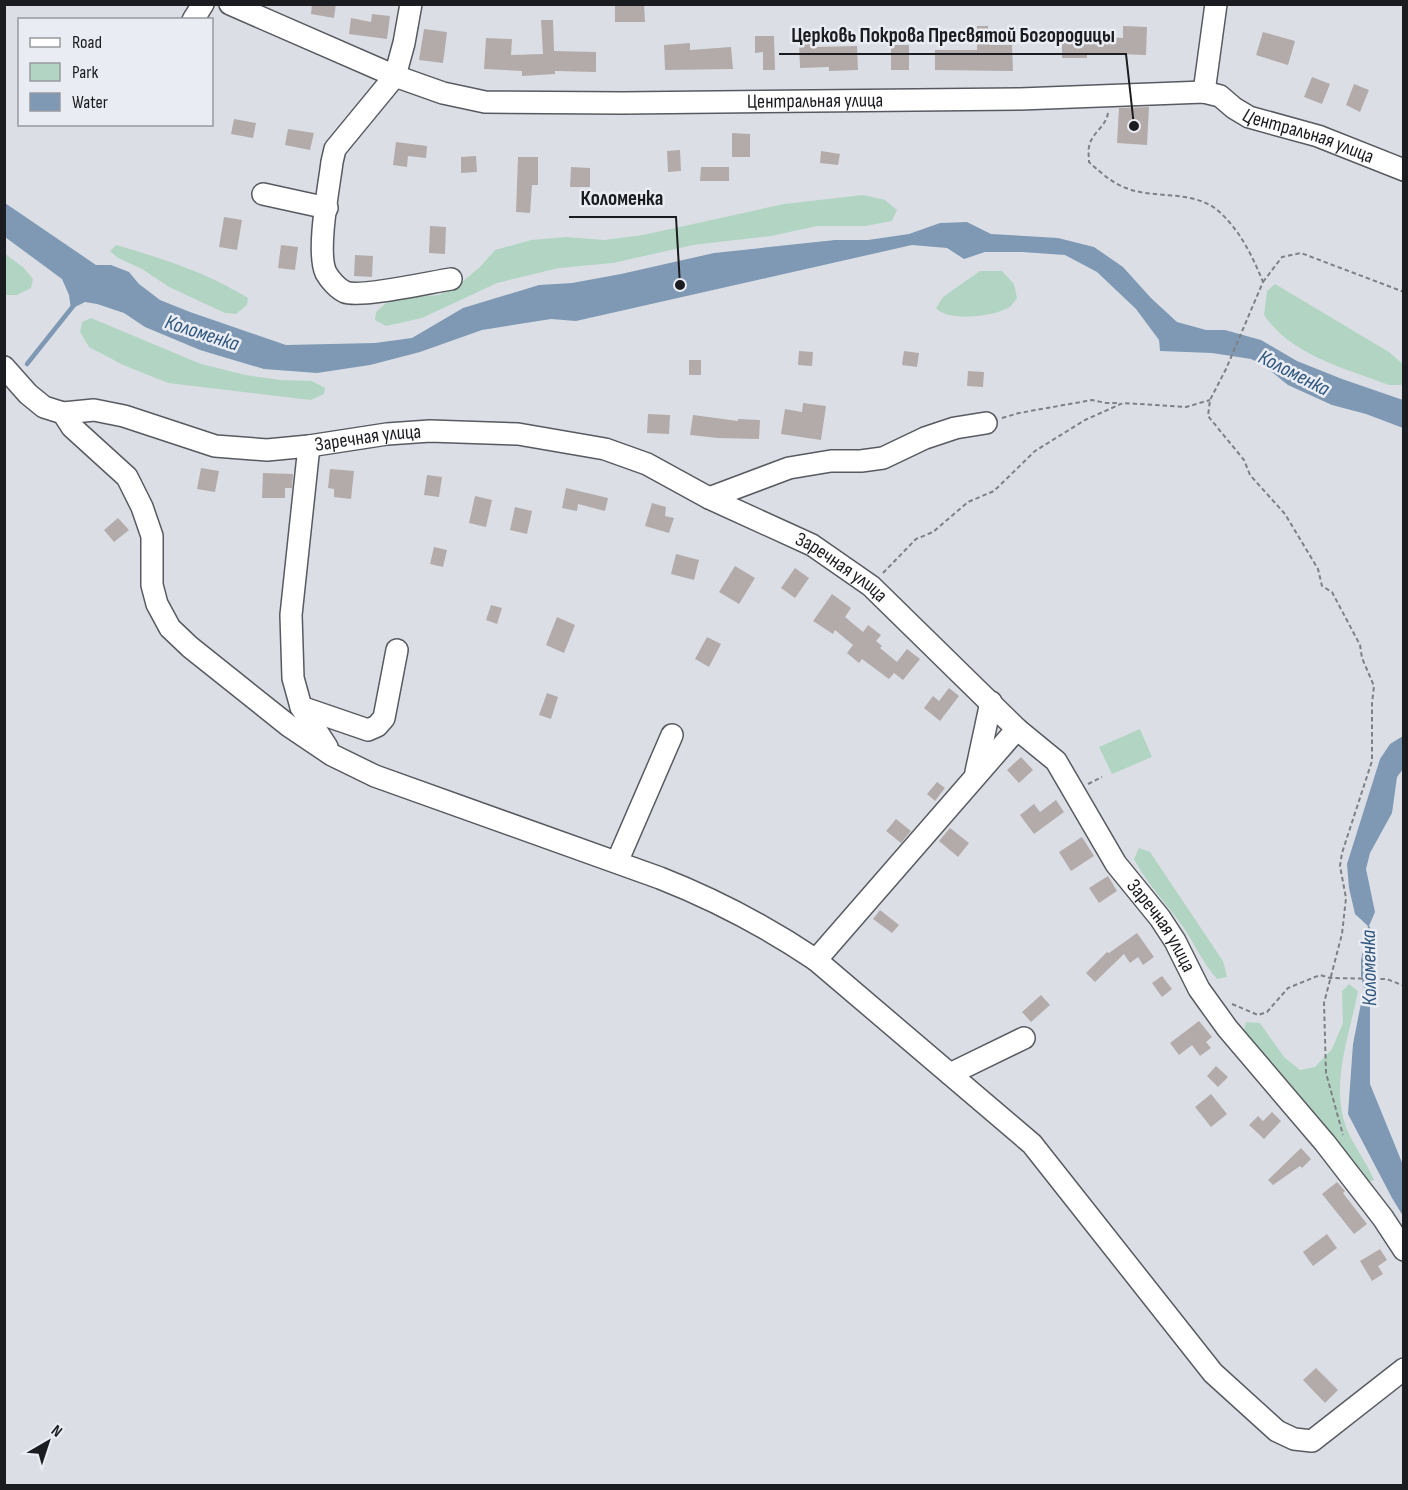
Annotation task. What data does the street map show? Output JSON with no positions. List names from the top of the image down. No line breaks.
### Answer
{"streets":{"street":["Центральная улица","Заречная улица"]},"water":["Коломенка"],"places":["Церковь Покрова Пресвятой Богородицы","Коломенка"],"legend":["Road","Park","Water"],"north":"top right"}
